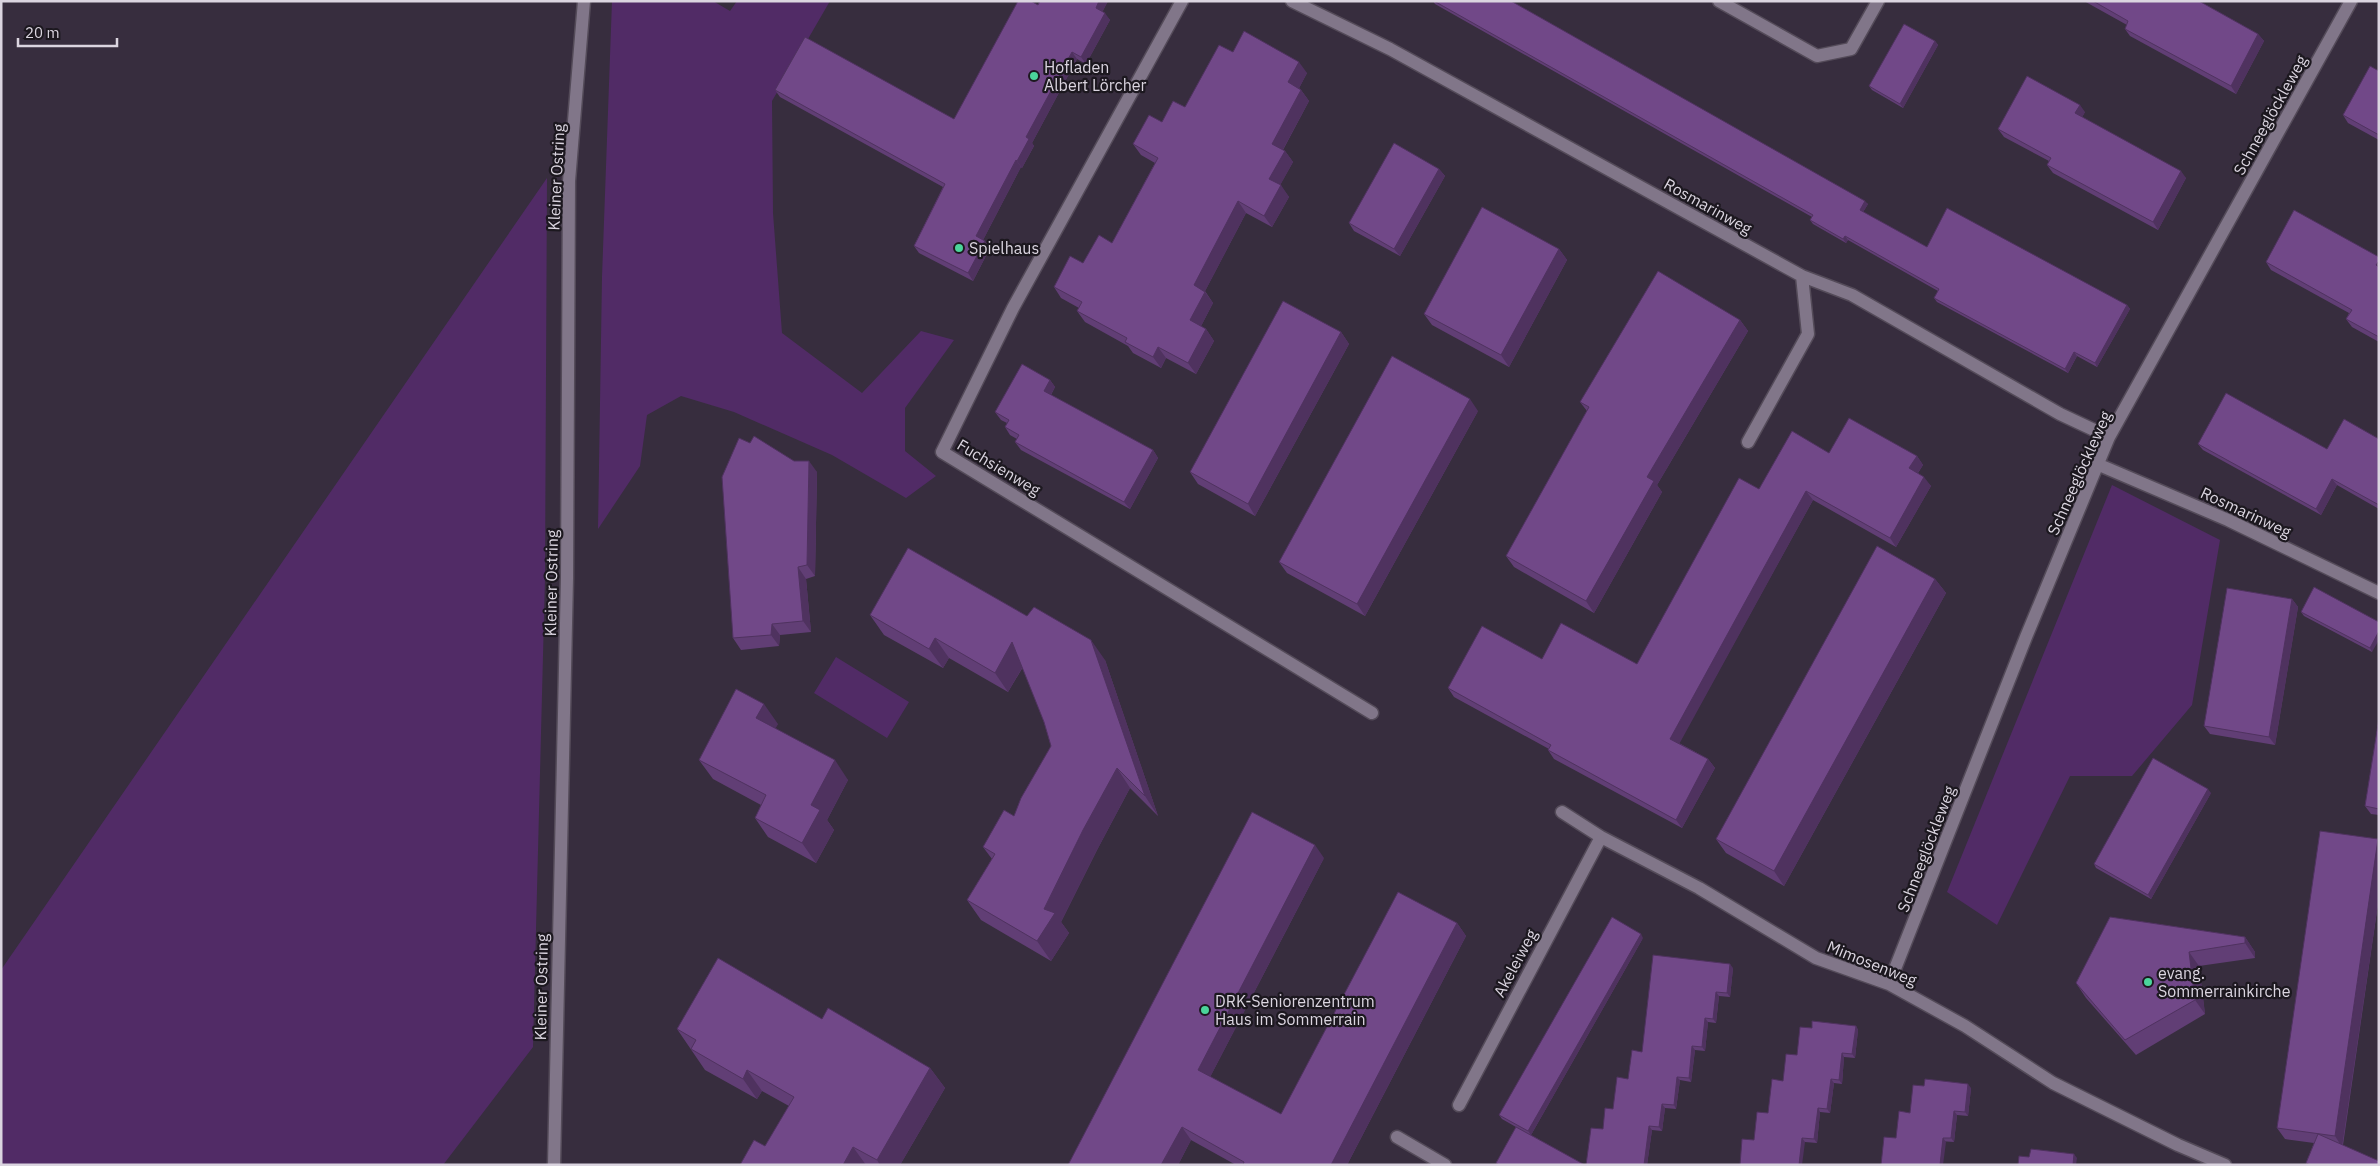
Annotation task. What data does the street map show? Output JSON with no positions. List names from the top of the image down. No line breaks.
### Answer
{"streets":{"street":["Schneeglöckleweg","Kleiner Ostring","Rosmarinweg","Fuchsienweg","Akeleiweg","Mimosenweg"]},"crossings":[["Schneeglöckleweg","Rosmarinweg"],["Schneeglöckleweg","Mimosenweg"],["Akeleiweg","Mimosenweg"]],"places":["Hofladen Albert Lörcher","Spielhaus","evang. Sommerrainkirche","DRK-Seniorenzentrum Haus im Sommerrain"],"scale_bar":"20 m"}
